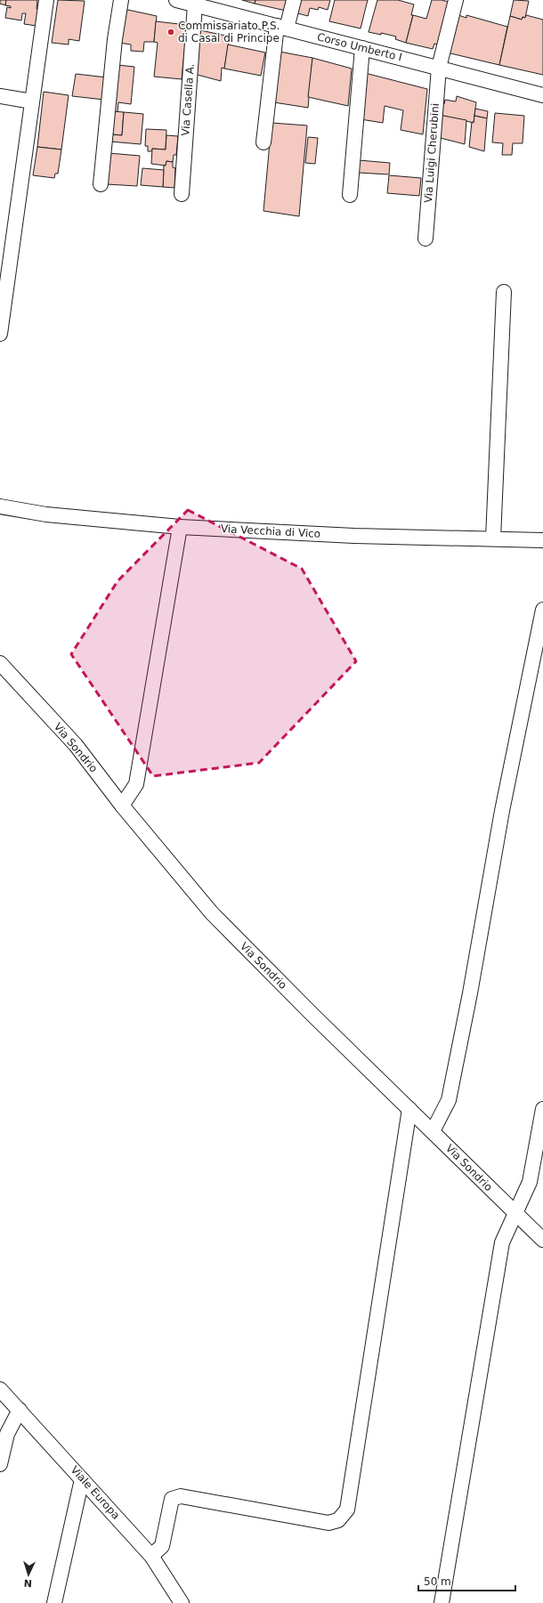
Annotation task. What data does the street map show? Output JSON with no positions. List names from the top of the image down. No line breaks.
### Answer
{"streets":{"street":["Corso Umberto I","Via Casella A.","Via Luigi Cherubini","Via Vecchia di Vico","Via Sondrio","Viale Europa"]},"crossings":[["Corso Umberto I","Via Casella A."],["Corso Umberto I","Via Luigi Cherubini"]],"places":["Commissariato P.S. di Casal di Principe"],"scale_bar":"50 m","north":"bottom"}
